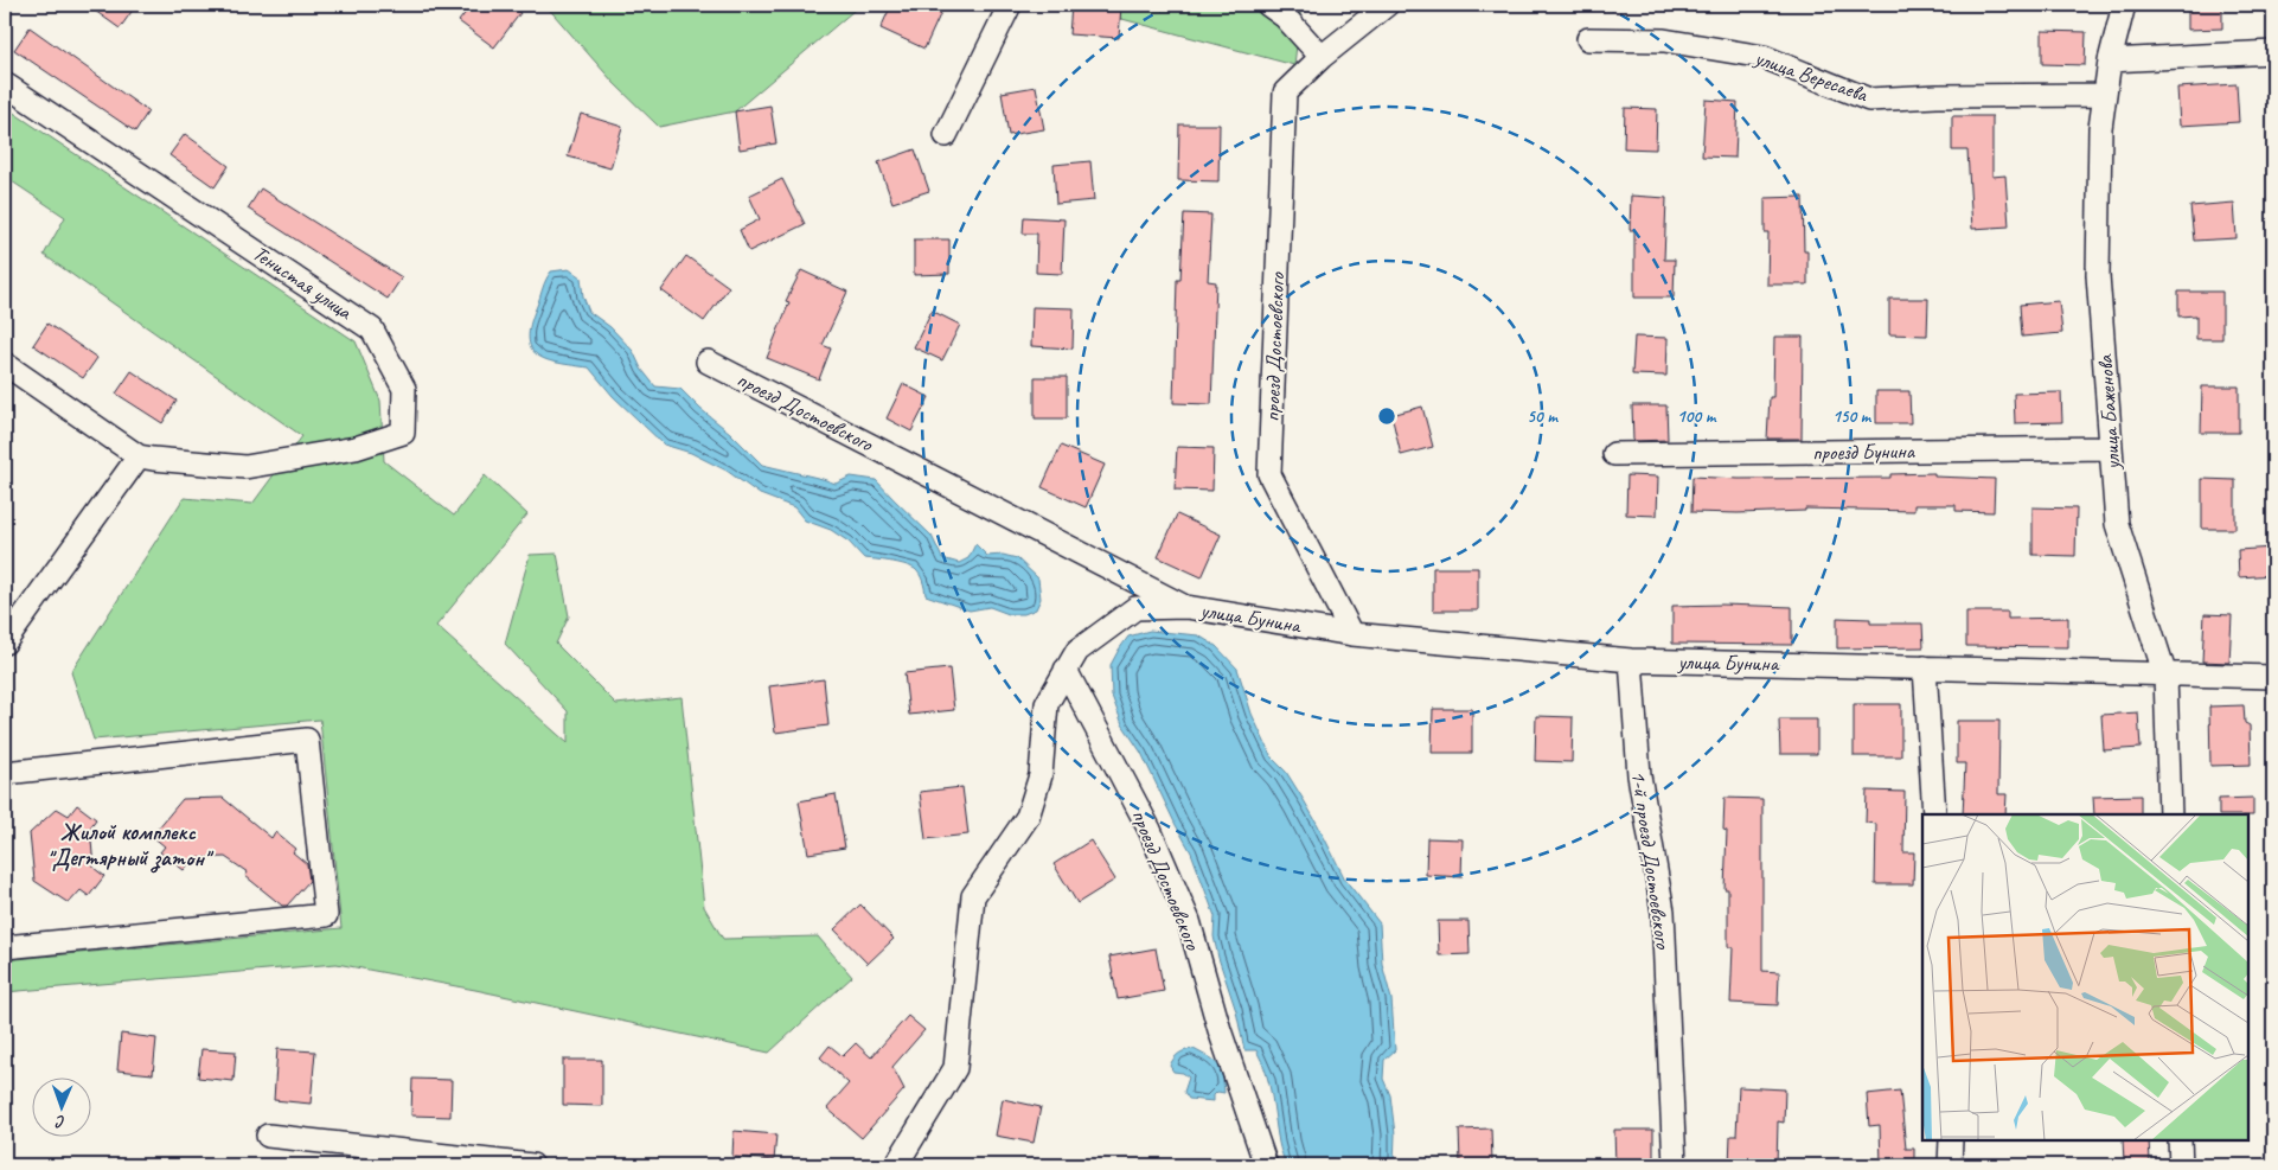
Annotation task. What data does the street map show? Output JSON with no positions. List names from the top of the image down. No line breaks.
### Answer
{"streets":{"street":["улица Вересаева","Тенистая улица","проезд Достоевского","улица Баженова","проезд Бунина","улица Бунина","1-й проезд Достоевского"]},"crossings":[["улица Вересаева","улица Баженова"],["проезд Достоевского","улица Бунина"],["улица Баженова","проезд Бунина"],["улица Баженова","улица Бунина"],["улица Бунина","1-й проезд Достоевского"]],"districts":["Жилой комплекс \"Дегтярный затон\""],"north":"bottom","rings":["50 m","100 m","150 m"]}
